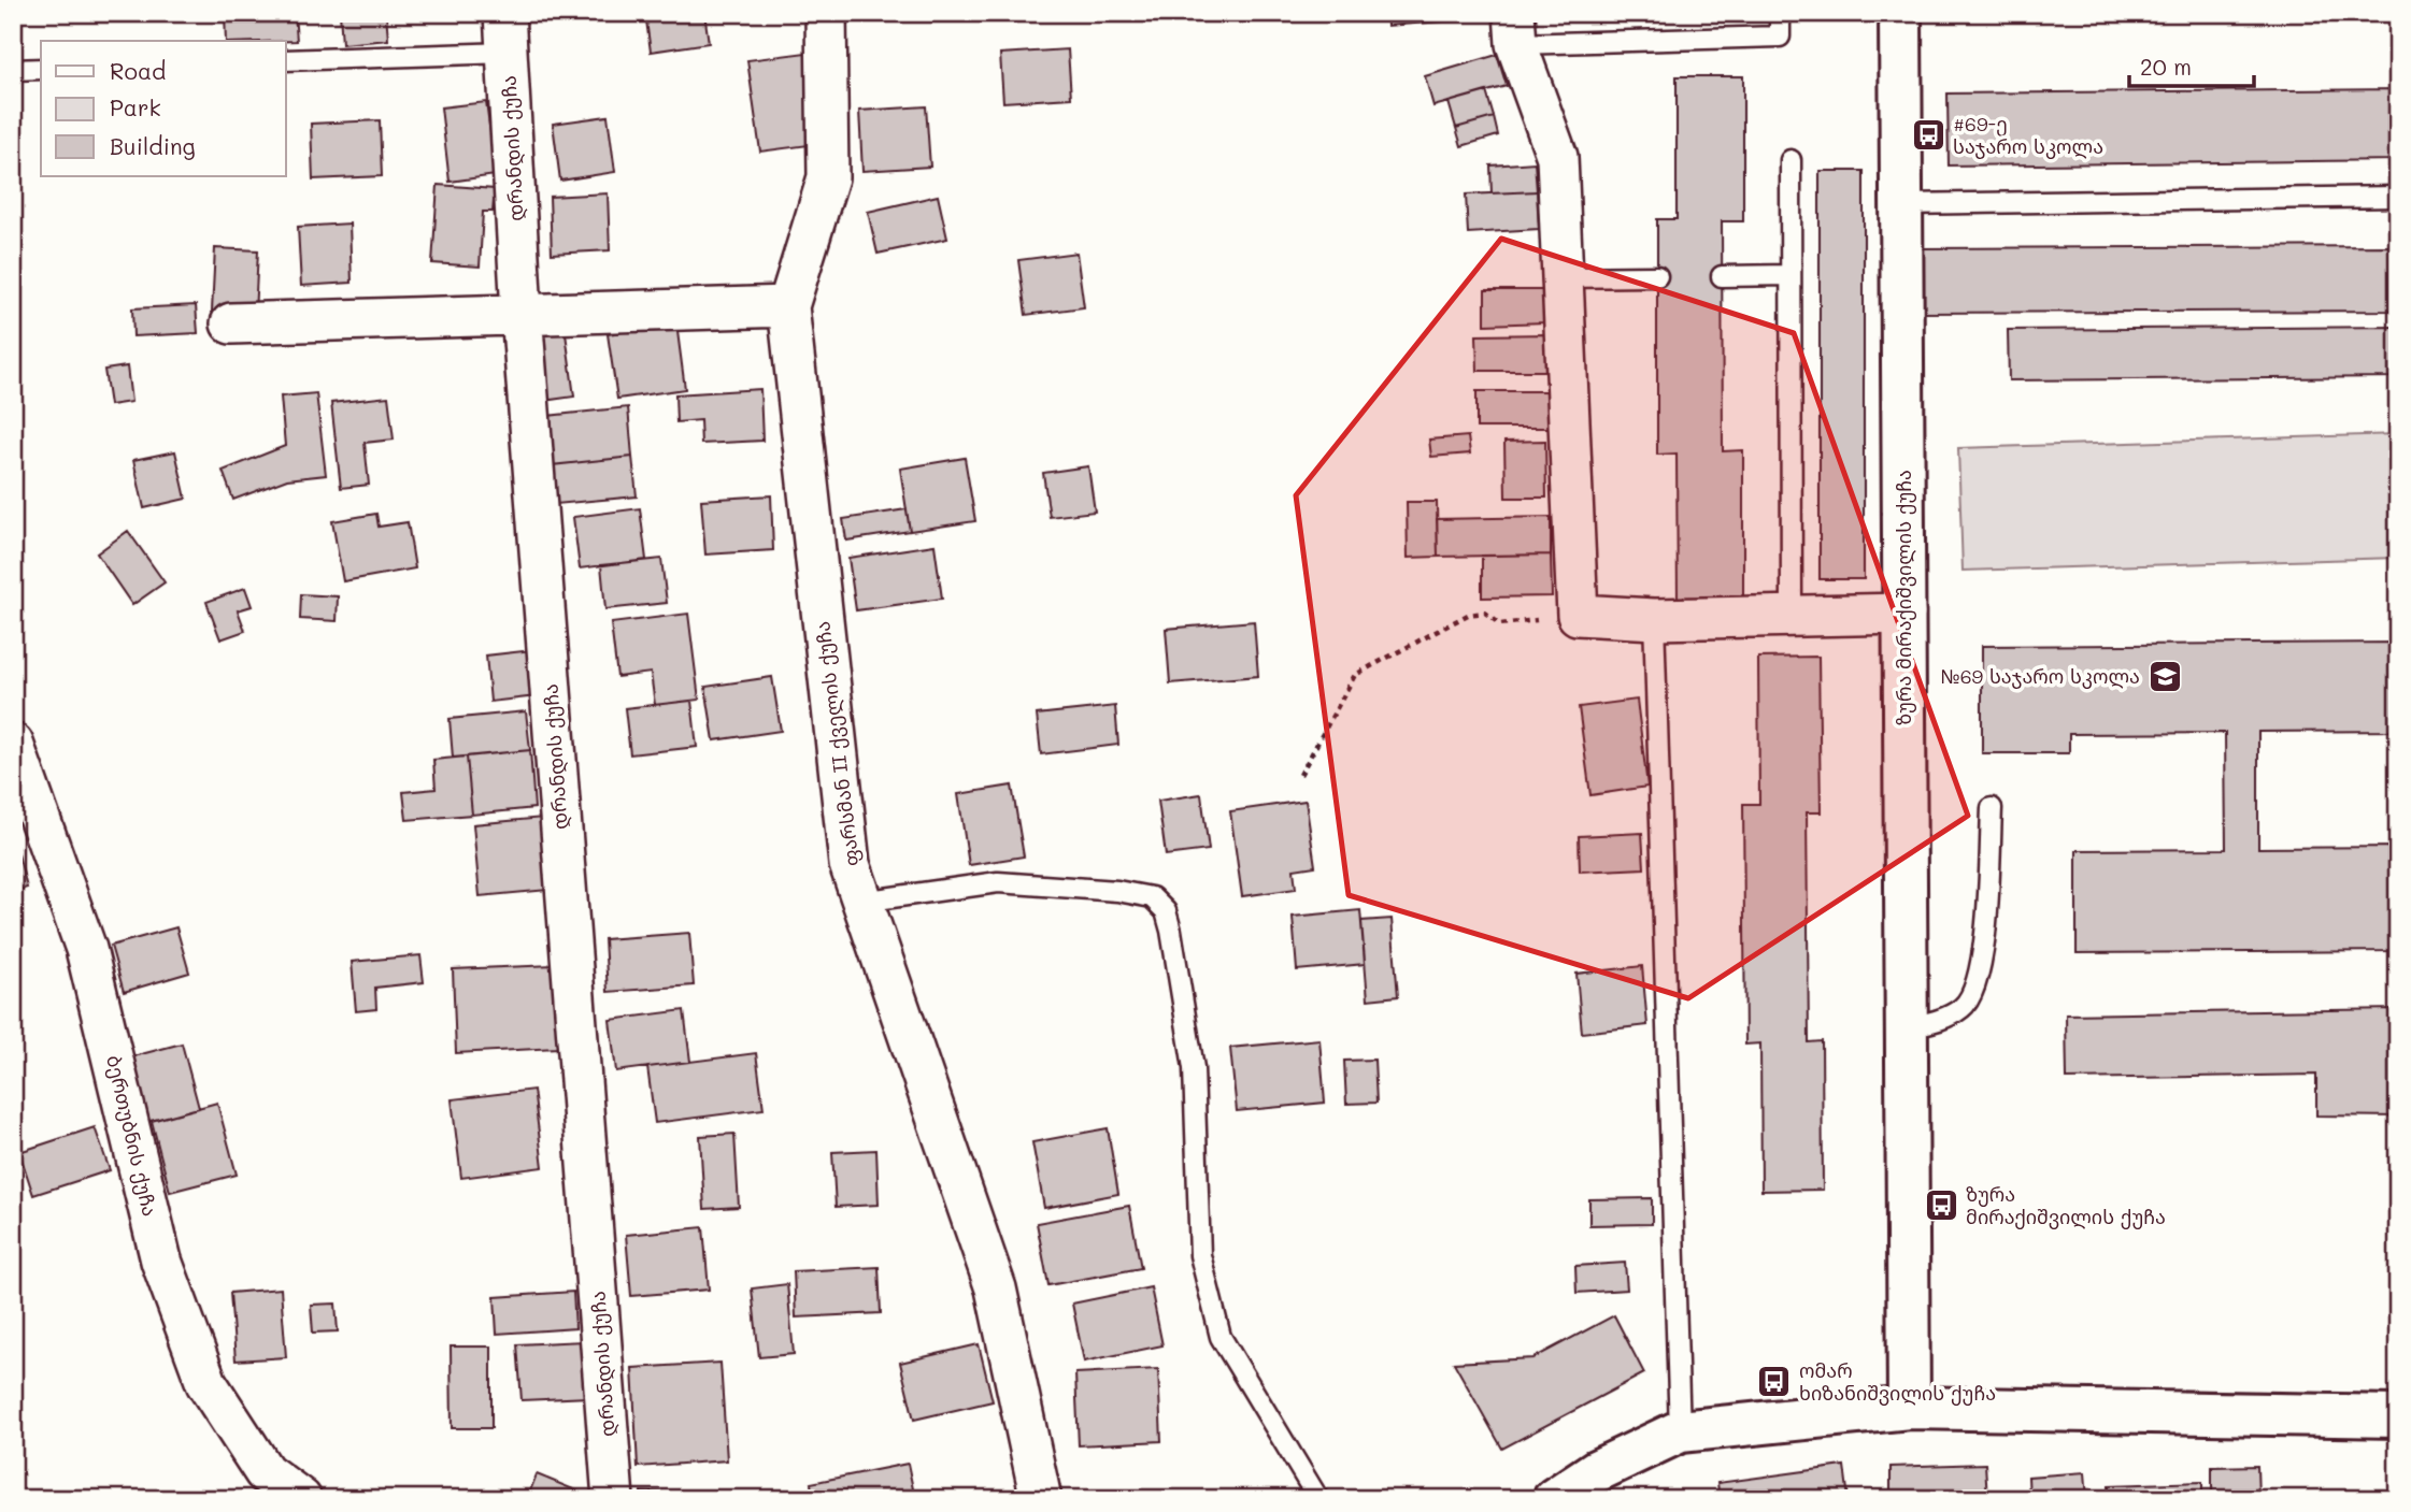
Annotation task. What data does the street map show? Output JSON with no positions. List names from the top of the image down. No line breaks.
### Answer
{"streets":{"street":["დრანდის ქუჩა","ზურა მირაქიშვილის ქუჩა","ფარსმან II ქველის ქუჩა","ბერთუბნის ქუჩა"]},"places":{"bus stop":["#69-ე საჯარო სკოლა","ზურა მირაქიშვილის ქუჩა","ომარ ხიზანიშვილის ქუჩა"],"school or university":["№69 საჯარო სკოლა"]},"legend":["Road","Park","Building"],"scale_bar":"20 m"}
